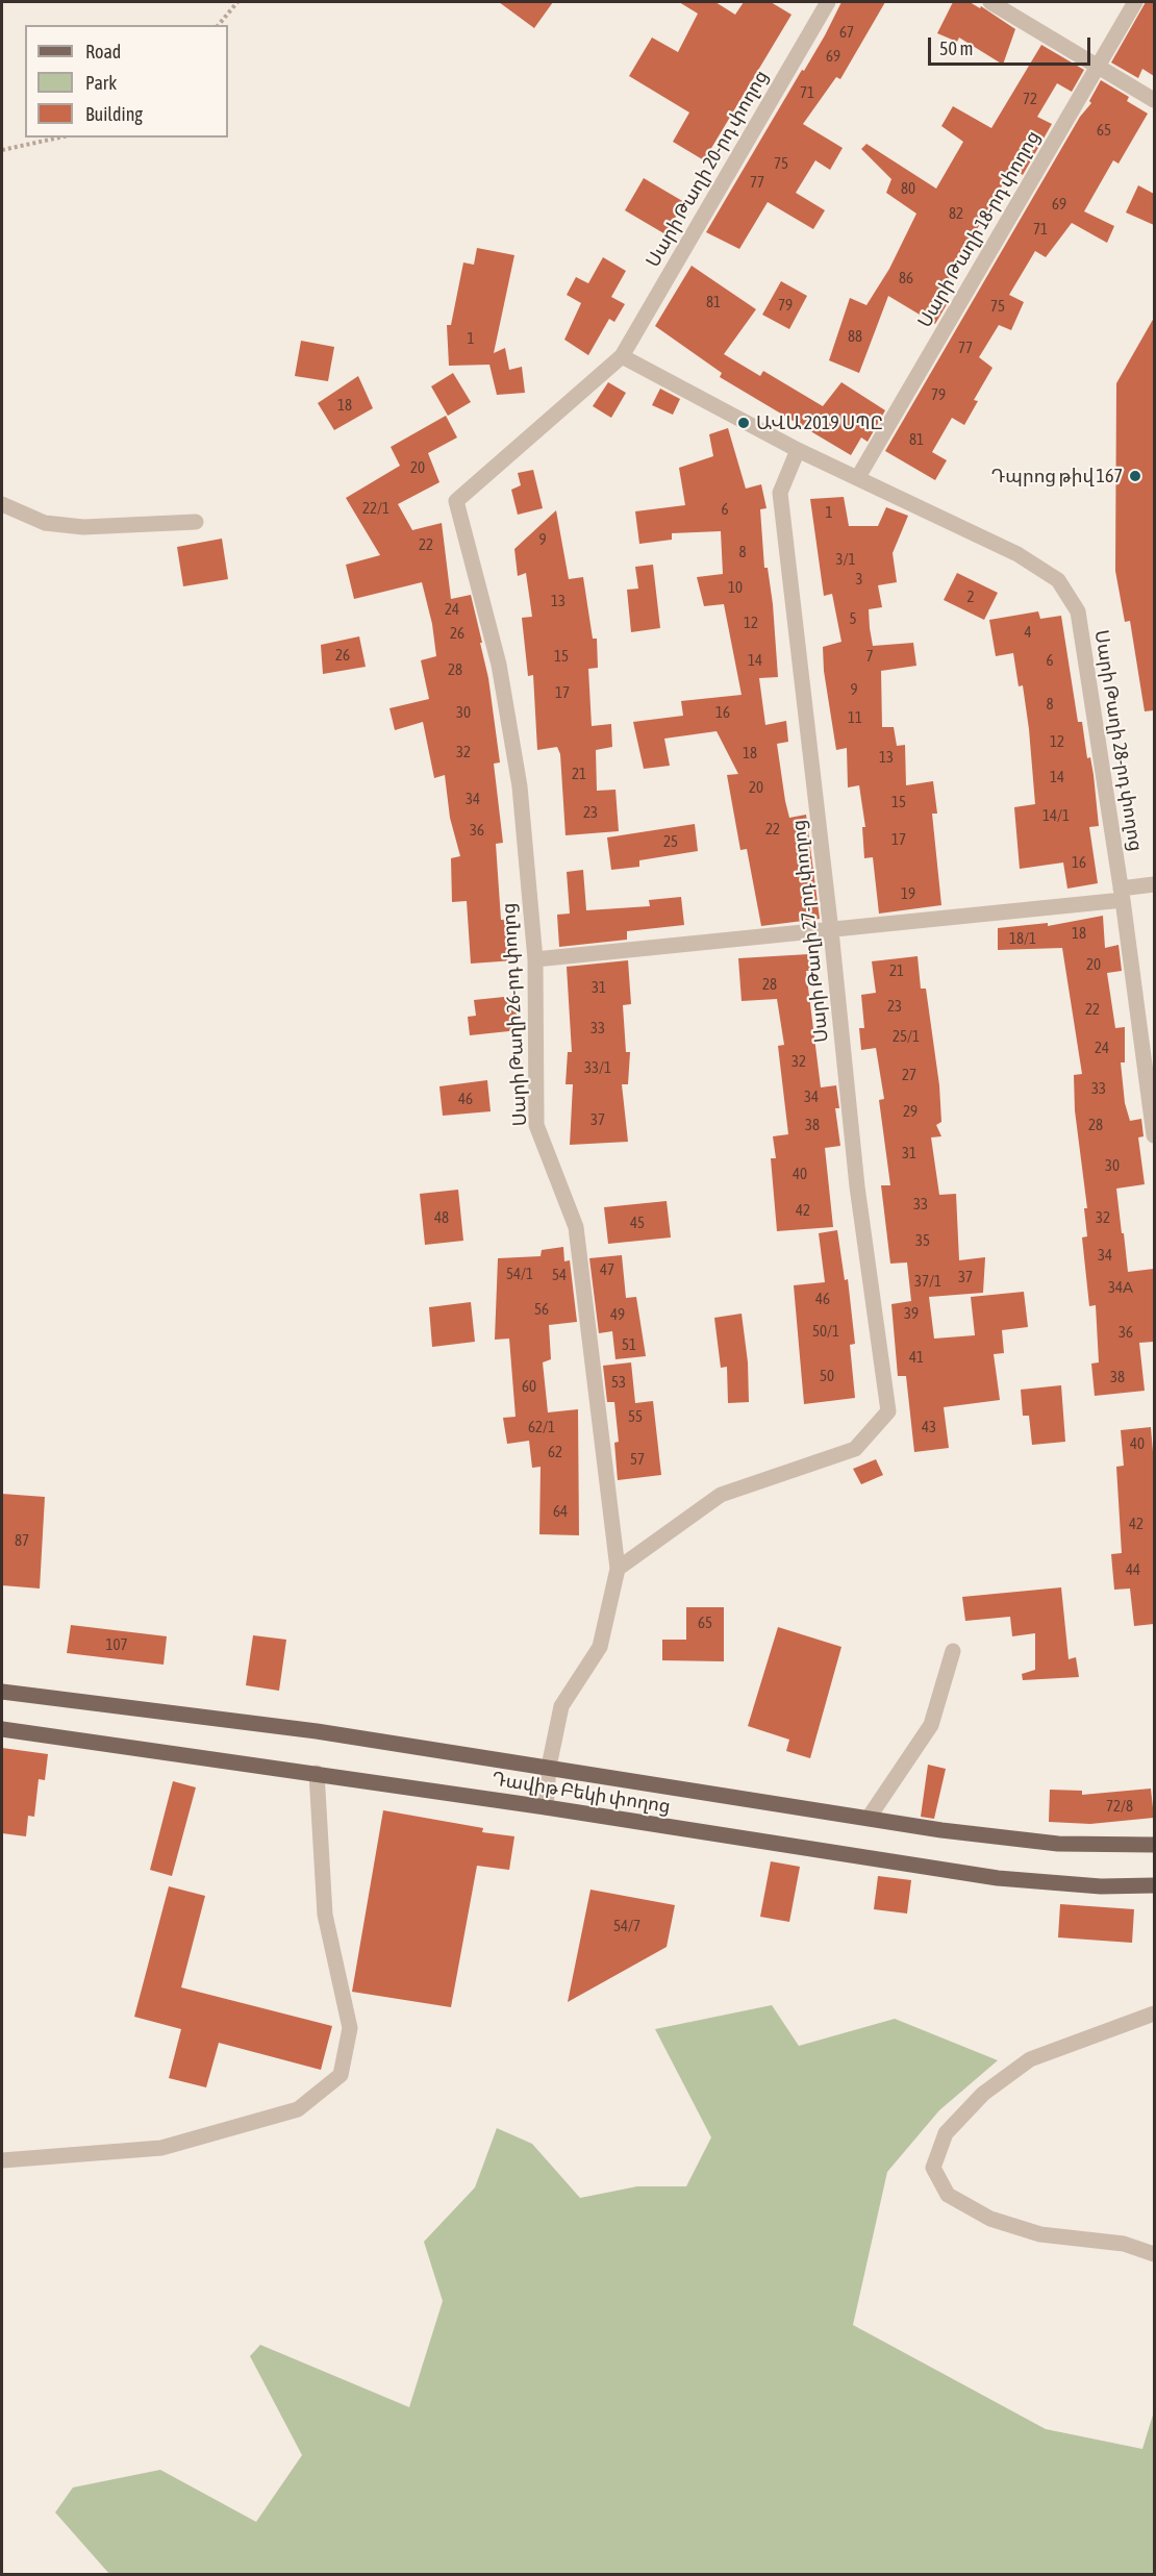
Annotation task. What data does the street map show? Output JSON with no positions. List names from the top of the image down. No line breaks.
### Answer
{"streets":{"main road":["Դավիթ Բեկի փողոց"],"street":["Սարի Թաղի 20-րդ փողոց","Սարի Թաղի 18-րդ փողոց","Սարի Թաղի 28-րդ փողոց","Սարի Թաղի 27-րդ փողոց","Սարի Թաղի 26-րդ փողոց"]},"crossings":[["Սարի Թաղի 20-րդ փողոց","Սարի Թաղի 26-րդ փողոց"],["Սարի Թաղի 18-րդ փողոց","Սարի Թաղի 28-րդ փողոց"],["Սարի Թաղի 27-րդ փողոց","Սարի Թաղի 26-րդ փողոց"],["Սարի Թաղի 26-րդ փողոց","Դավիթ Բեկի փողոց"]],"places":["ԱՎԱ 2019 ՍՊԸ","Դպրոց թիվ 167"],"house_numbers":["67","69","71","72","65","75","77","80","69","82","71","86","81","79","75","88","1","77","79","18","81","20","22/1","6","1","9","22","8","3/1","3","10","2","13","24","5","12","4","26","26","15","7","14","6","28","9","17","8","30","16","11","12","32","18","13","21","14","20","34","15","23","14/1","22","36","17","25","16","19","18","18/1","20","21","28","31","23","22","33","25/1","24","32","33/1","27","33","34","46","29","37","38","28","31","30","40","33","42","48","32","45","35","34","47","54/1","54","37","37/1","34А","46","56","39","49","50/1","36","51","41","50","38","53","60","55","62/1","43","40","62","57","64","42","87","44","65","107","72/8","54/7"],"legend":["Road","Park","Building"],"scale_bar":"50 m"}
